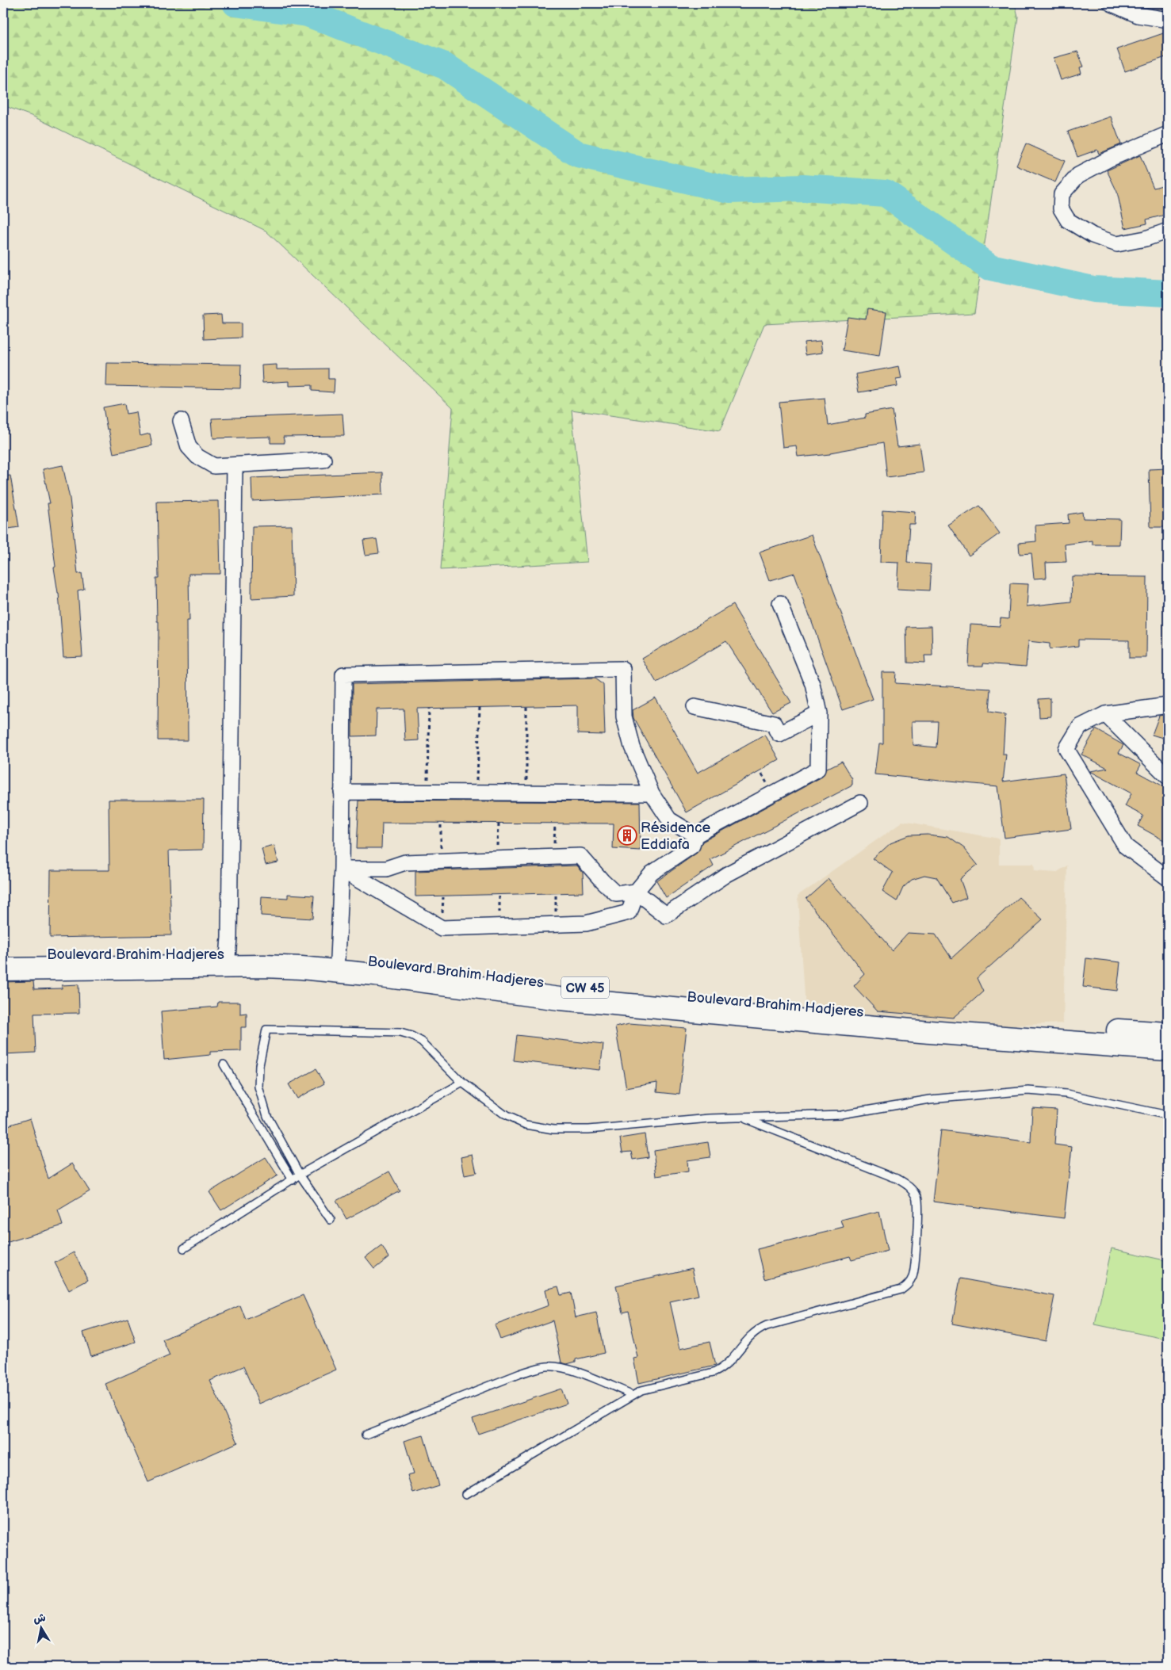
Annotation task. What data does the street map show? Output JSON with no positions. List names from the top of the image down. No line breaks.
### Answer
{"streets":{"main road":["Boulevard Brahim Hadjeres","CW 45"]},"places":{"building":["Résidence Eddiafa"]},"north":"top"}
